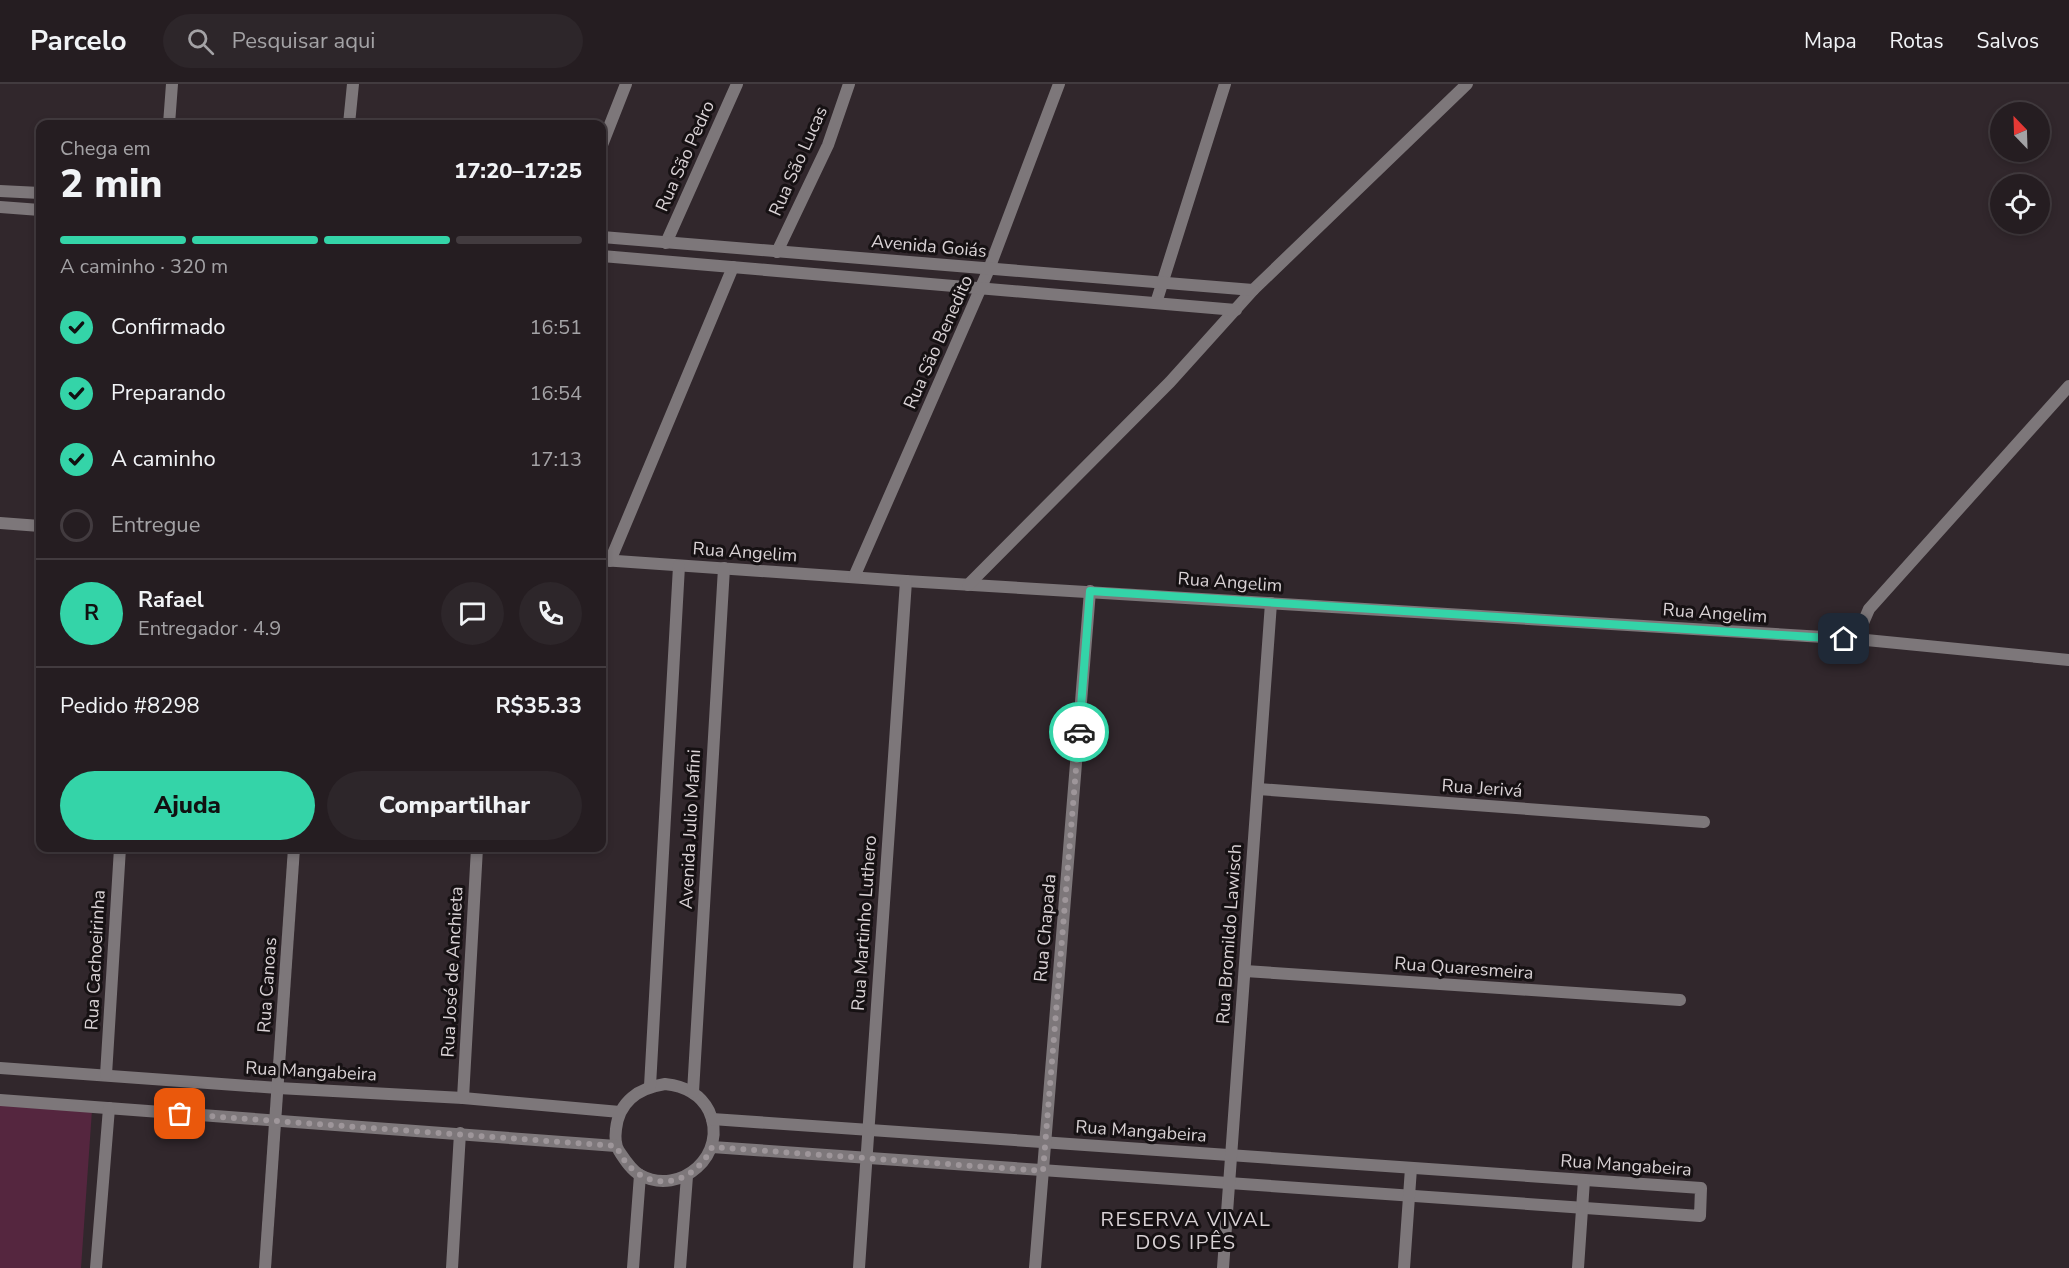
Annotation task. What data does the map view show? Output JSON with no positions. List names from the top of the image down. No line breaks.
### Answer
{"streets":{"street":["Rua São Pedro","Rua São Lucas","Avenida Goiás","Rua São Benedito","Rua Angelim","Rua Jerivá","Avenida Julio Mafini","Rua Martinho Luthero","Rua Chapada","Rua Bromildo Lawisch","Rua Cachoeirinha","Rua Quaresmeira","Rua José de Anchieta","Rua Canoas","Rua Mangabeira"]},"crossings":[["Rua São Pedro","Avenida Goiás"],["Rua São Lucas","Avenida Goiás"],["Avenida Goiás","Rua São Benedito"],["Rua São Benedito","Rua Angelim"],["Rua Angelim","Avenida Julio Mafini"],["Rua Angelim","Rua Martinho Luthero"],["Rua Angelim","Rua Chapada"],["Rua Angelim","Rua Bromildo Lawisch"],["Rua Jerivá","Rua Bromildo Lawisch"],["Avenida Julio Mafini","Rua Mangabeira"],["Rua Martinho Luthero","Rua Mangabeira"],["Rua Chapada","Rua Mangabeira"],["Rua Bromildo Lawisch","Rua Quaresmeira"],["Rua Bromildo Lawisch","Rua Mangabeira"],["Rua Cachoeirinha","Rua Mangabeira"],["Rua José de Anchieta","Rua Mangabeira"],["Rua Canoas","Rua Mangabeira"]],"districts":["RESERVA VIVAL DOS IPÊS"],"north":"top left","page":{"header":"Parcelo","search":"Pesquisar aqui","nav":["Mapa","Rotas","Salvos"],"heading":["2 min","Chega em","17:20–17:25"],"panel":["Rafael","Entregador · 4.9","Pedido #8298","R$35.33"],"bar":"A caminho · 320 m","list":[["Confirmado","16:51"],["Preparando","16:54"],["A caminho","17:13"],"Entregue"],"round":"R","buttons":["Ajuda","Compartilhar"]}}
